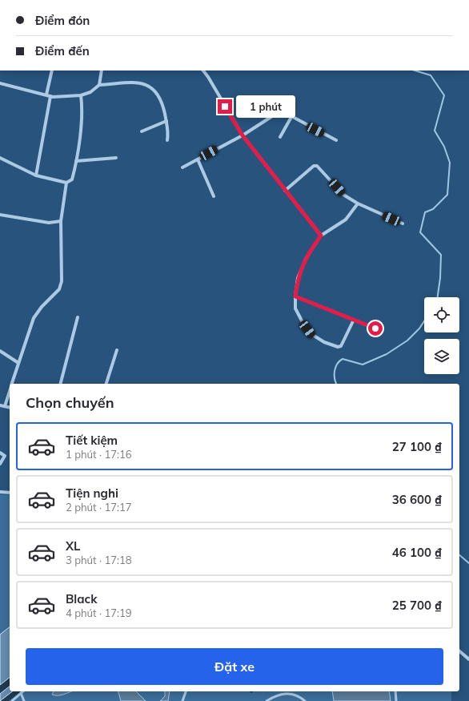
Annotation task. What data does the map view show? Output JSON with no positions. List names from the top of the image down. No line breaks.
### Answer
{"page":{"banner":["Điểm đón","Điểm đến"],"bubble":"1 phút","heading":"Chọn chuyến","list":[{"name":"Tiết kiệm","note":"1 phút · 17:16","value":"27 100 ₫"},{"name":"Tiện nghi","note":"2 phút · 17:17","value":"36 600 ₫"},{"name":"XL","note":"3 phút · 17:18","value":"46 100 ₫"},{"name":"Black","note":"4 phút · 17:19","value":"25 700 ₫"}],"buttons":"Đặt xe"}}
